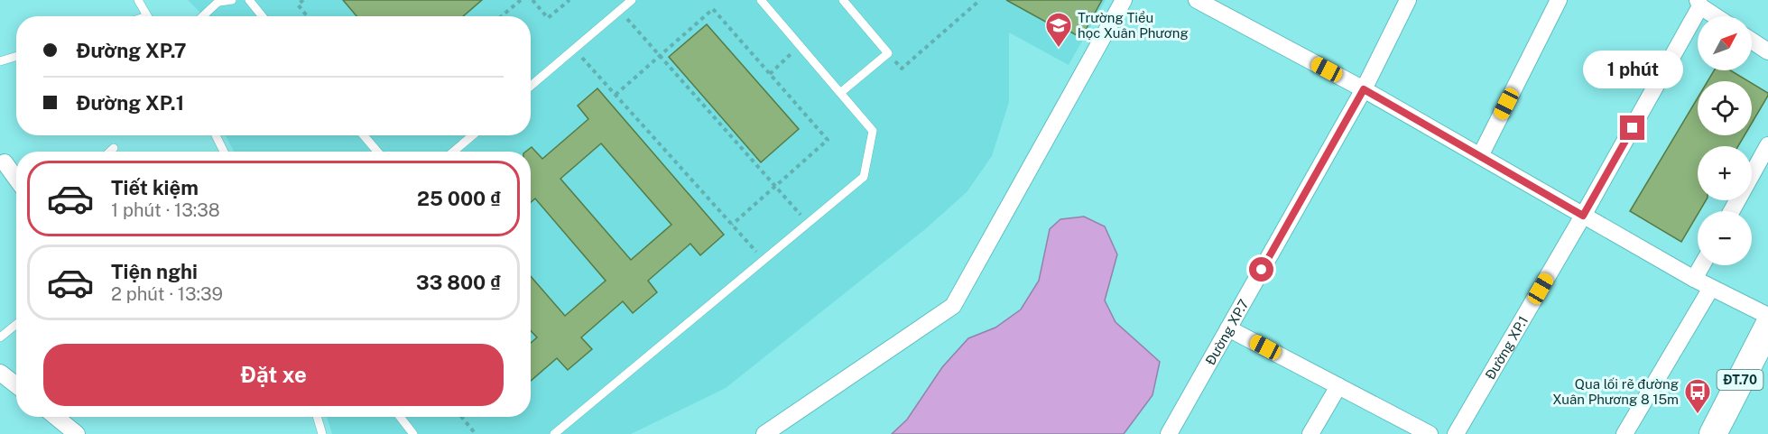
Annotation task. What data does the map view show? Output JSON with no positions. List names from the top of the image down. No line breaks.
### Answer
{"streets":{"main road":["ĐT.70"],"street":["Đường XP.7","Đường XP.1"]},"places":{"school or university":["Trường Tiểu học Xuân Phương"],"bus stop":["Qua lối rẽ đường Xuân Phương 8 15m"]},"north":"top right","page":{"map_buttons":["+","−"],"banner":["Đường XP.7","Đường XP.1"],"bubble":"1 phút","list":[{"name":"Tiết kiệm","note":"1 phút · 13:38","value":"25 000 ₫"},{"name":"Tiện nghi","note":"2 phút · 13:39","value":"33 800 ₫"}],"buttons":"Đặt xe"}}
